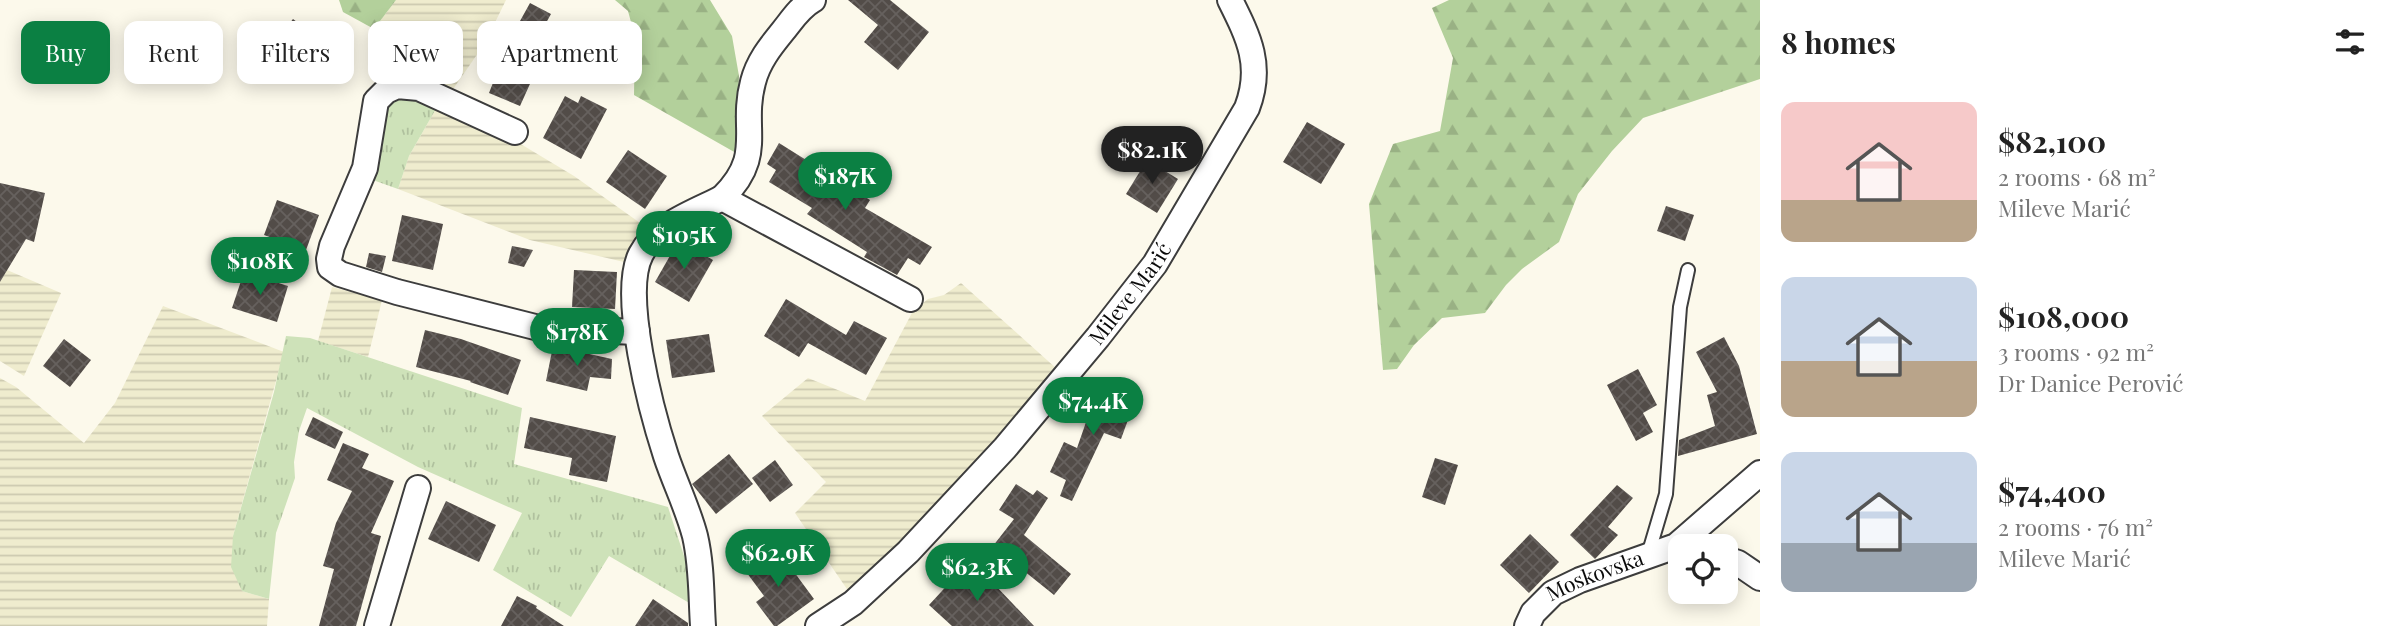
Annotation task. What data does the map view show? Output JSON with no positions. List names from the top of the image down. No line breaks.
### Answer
{"streets":{"street":["Mileve Marić","Moskovska"]},"page":{"heading":"8 homes","chip":["Buy","Rent","Filters","New","Apartment"],"list":[{"name":"$82,100","note":"2 rooms · 68 m² · Mileve Marić"},{"name":"$108,000","note":"3 rooms · 92 m² · Dr Danice Perović"},{"name":"$74,400","note":"2 rooms · 76 m² · Mileve Marić"}],"price":["$82.1K","$187K","$105K","$108K","$178K","$74.4K","$62.9K","$62.3K"]}}
